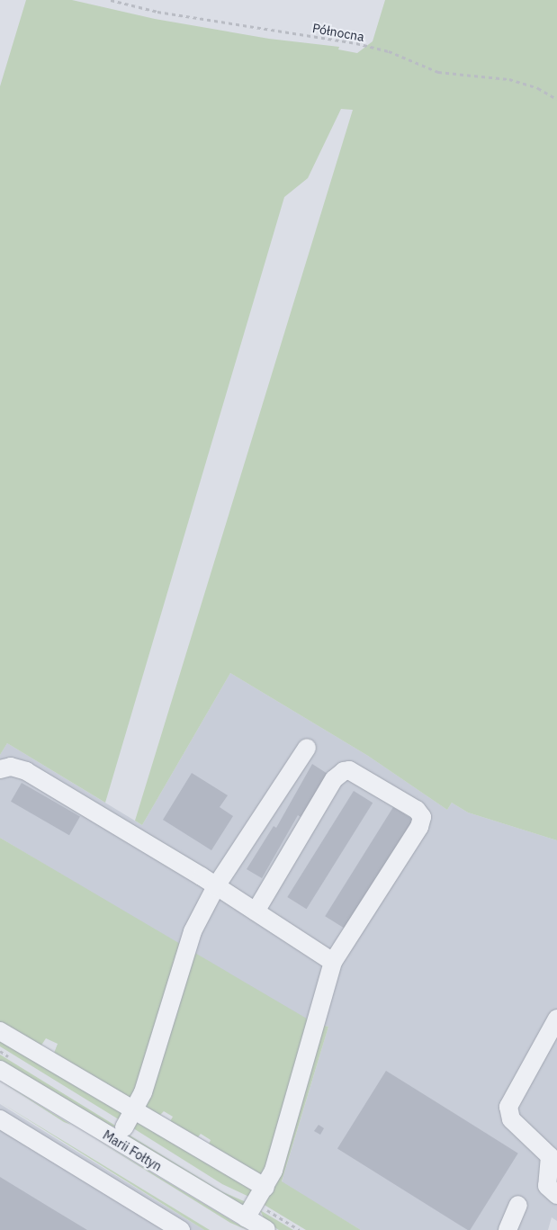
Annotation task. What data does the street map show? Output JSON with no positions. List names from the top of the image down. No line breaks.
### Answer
{"streets":{"street":["Marii Fołtyn"],"path":["Północna"]}}
